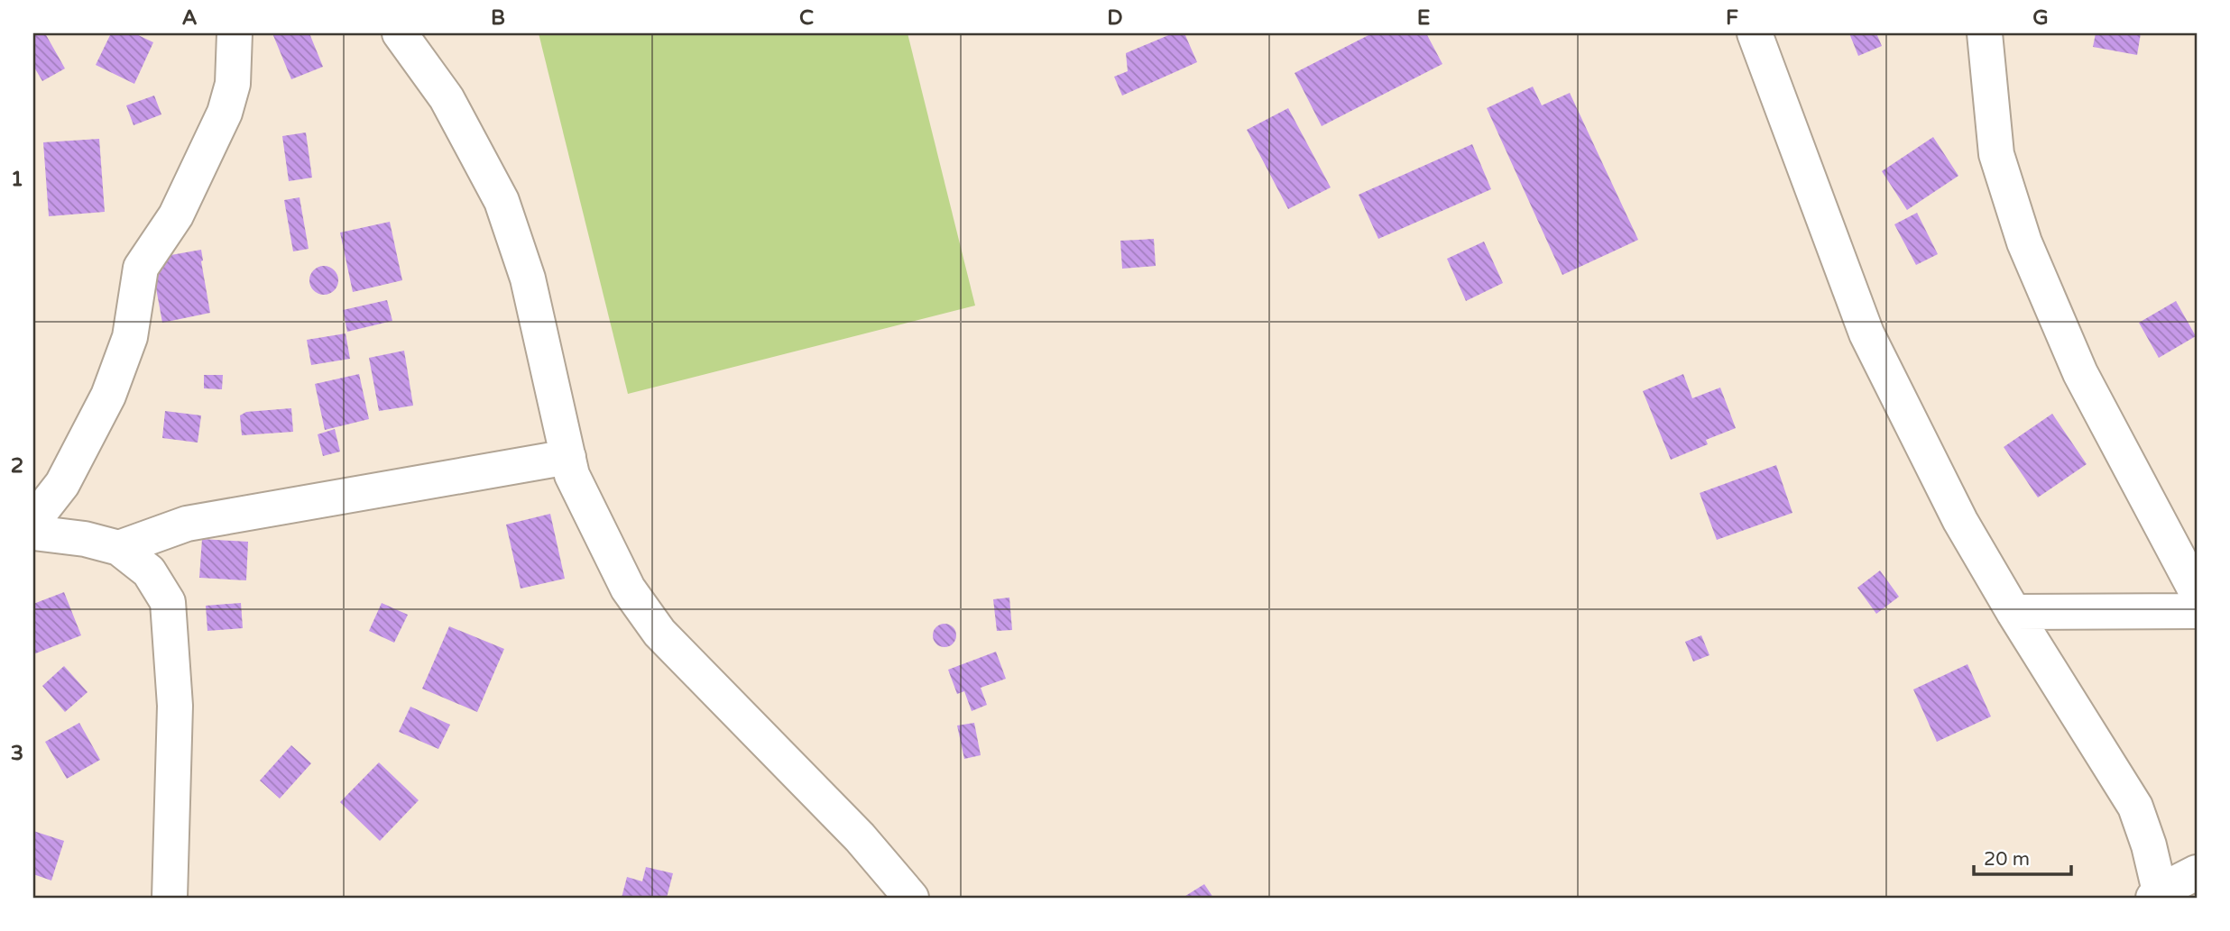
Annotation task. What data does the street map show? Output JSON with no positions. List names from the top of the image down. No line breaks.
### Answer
{"scale_bar":"20 m","grid":{"columns":["A","B","C","D","E","F","G"],"rows":["1","2","3"]}}
